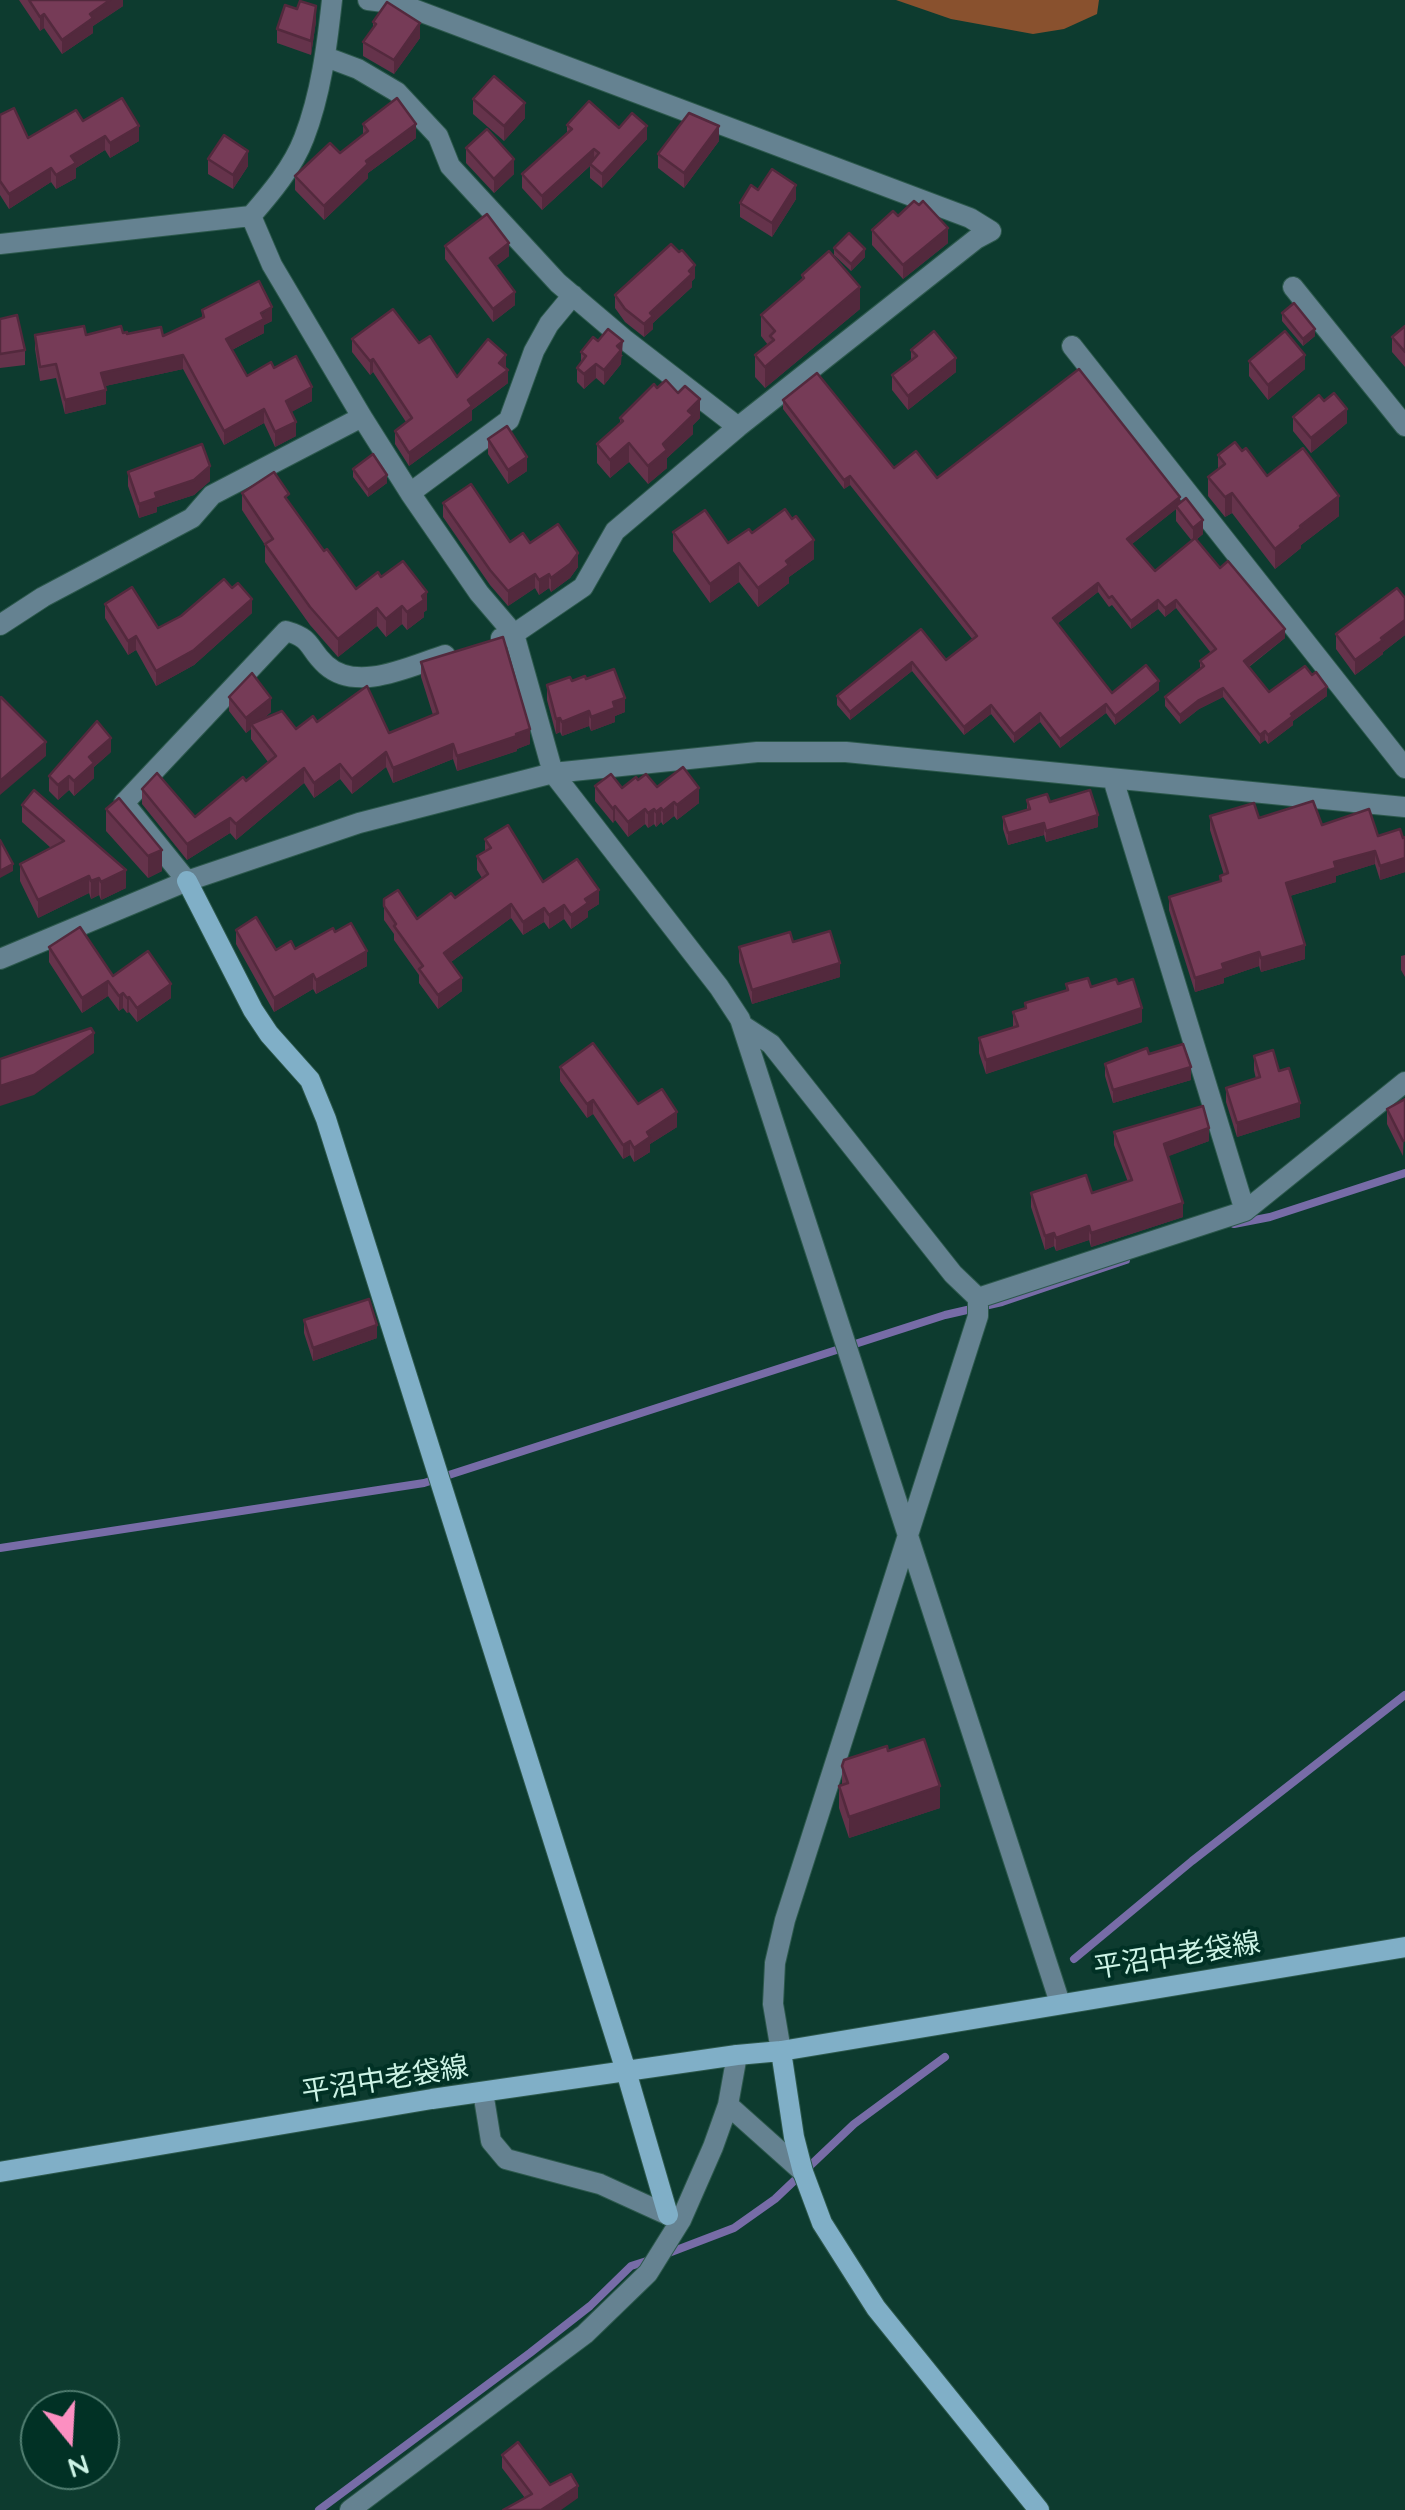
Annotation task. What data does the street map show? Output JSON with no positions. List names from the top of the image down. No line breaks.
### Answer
{"streets":{"main road":["平沼中老袋線"]},"north":"bottom"}
